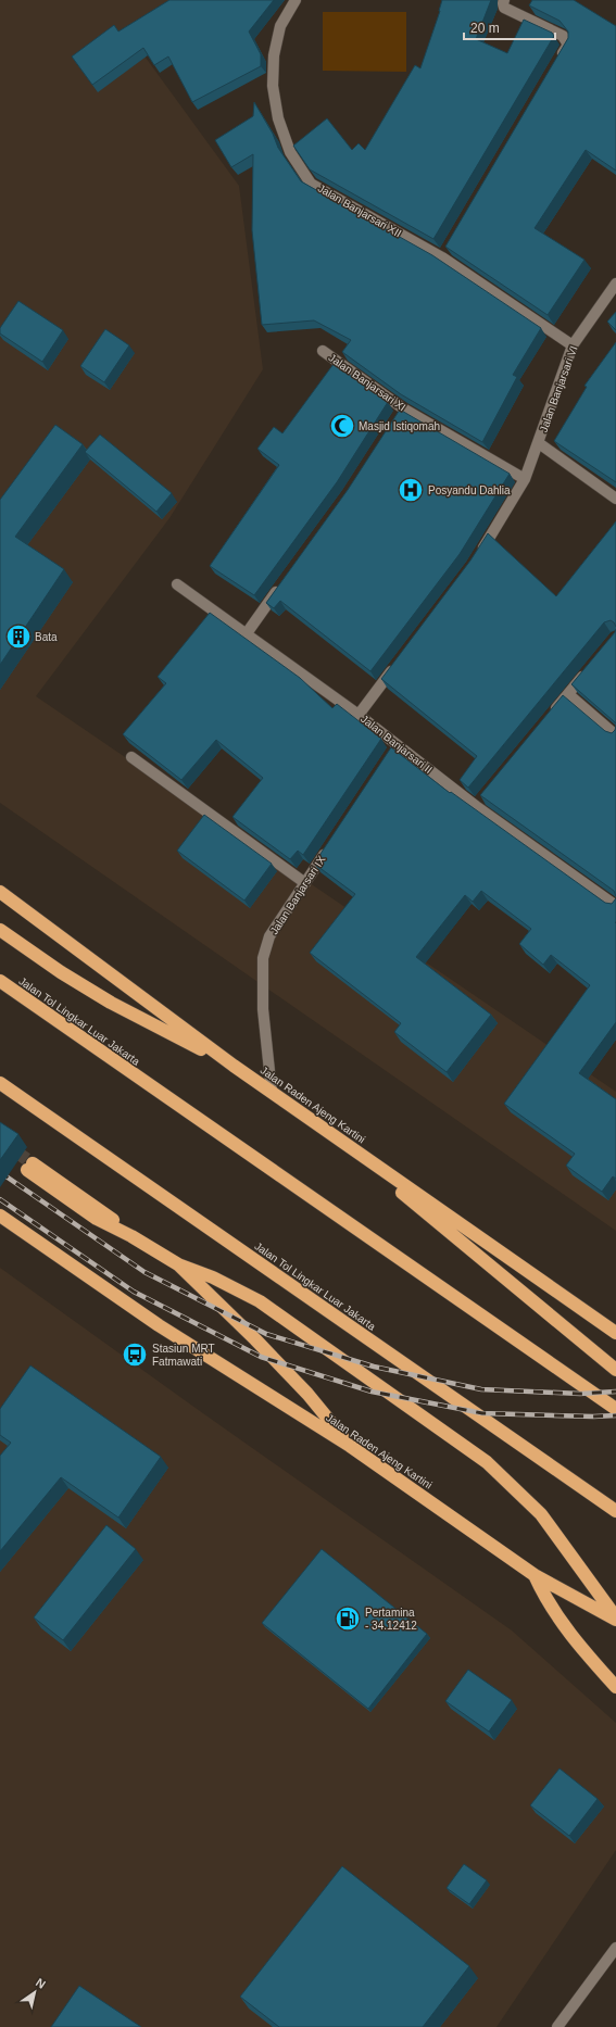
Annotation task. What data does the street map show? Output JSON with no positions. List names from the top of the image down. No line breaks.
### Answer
{"streets":{"highway":["Jalan Tol Lingkar Luar Jakarta","Jalan Raden Ajeng Kartini"],"street":["Jalan Banjarsari XII","Jalan Banjarsari XI","Jalan Banjarsari VI","Jalan Banjarsari II","Jalan Banjarsari IX"]},"crossings":[["Jalan Banjarsari XII","Jalan Banjarsari VI"],["Jalan Banjarsari XI","Jalan Banjarsari VI"],["Jalan Banjarsari IX","Jalan Raden Ajeng Kartini"]],"places":{"mosque":["Masjid Istiqomah"],"hospital":["Posyandu Dahlia"],"building":["Bata"],"bus stop":["Stasiun MRT Fatmawati"],"fuel station":["Pertamina - 34.12412"]},"scale_bar":"20 m","north":"top right"}
